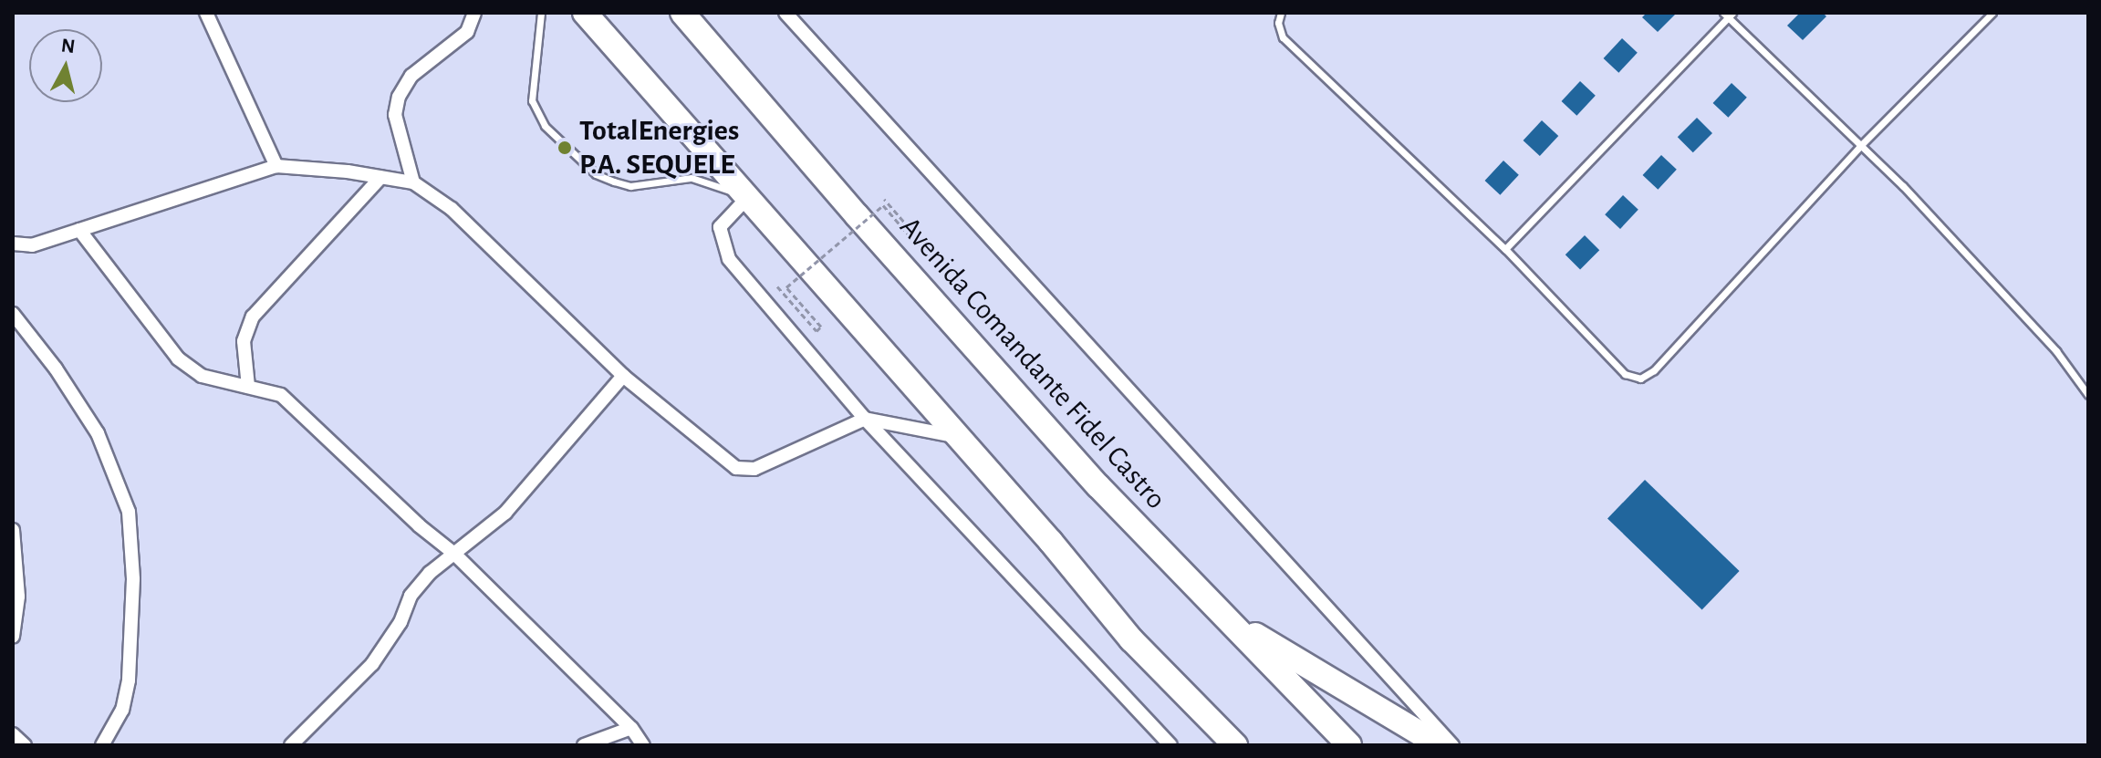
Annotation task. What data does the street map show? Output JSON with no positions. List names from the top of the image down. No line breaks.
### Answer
{"streets":{"highway":["Avenida Comandante Fidel Castro"]},"places":["TotalEnergies P.A. SEQUELE"],"north":"top"}
